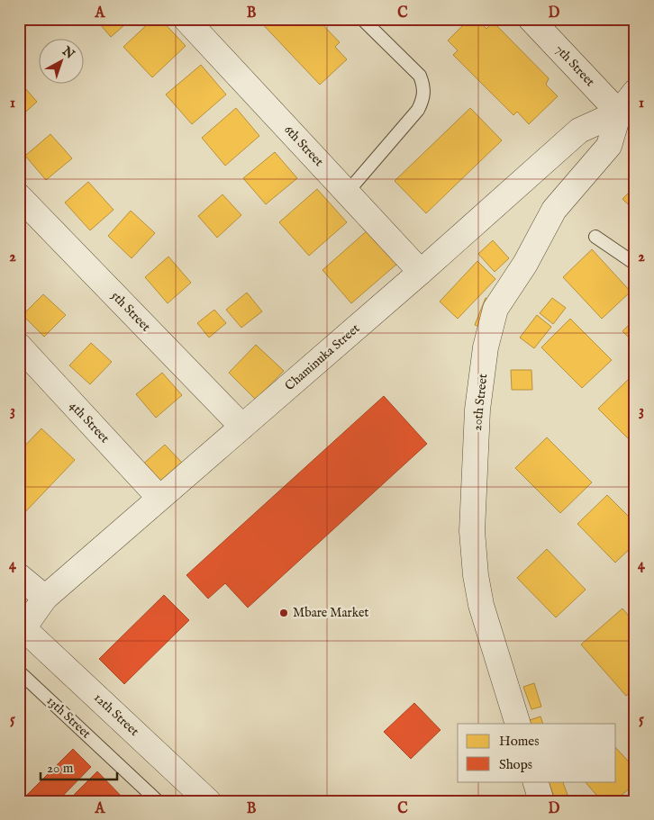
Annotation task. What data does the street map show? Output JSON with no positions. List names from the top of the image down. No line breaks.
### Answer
{"streets":{"street":["7th Street","6th Street","5th Street","Chaminuka Street","20th Street","4th Street","12th Street"],"lane":["13th Street"]},"crossings":[["7th Street","Chaminuka Street"],["7th Street","20th Street"],["6th Street","Chaminuka Street"],["5th Street","Chaminuka Street"],["Chaminuka Street","20th Street"],["Chaminuka Street","4th Street"],["Chaminuka Street","12th Street"]],"places":["Mbare Market"],"legend":["Homes","Shops"],"scale_bar":"20 m","north":"top right","grid":{"columns":["A","B","C","D"],"rows":["1","2","3","4","5"]}}
